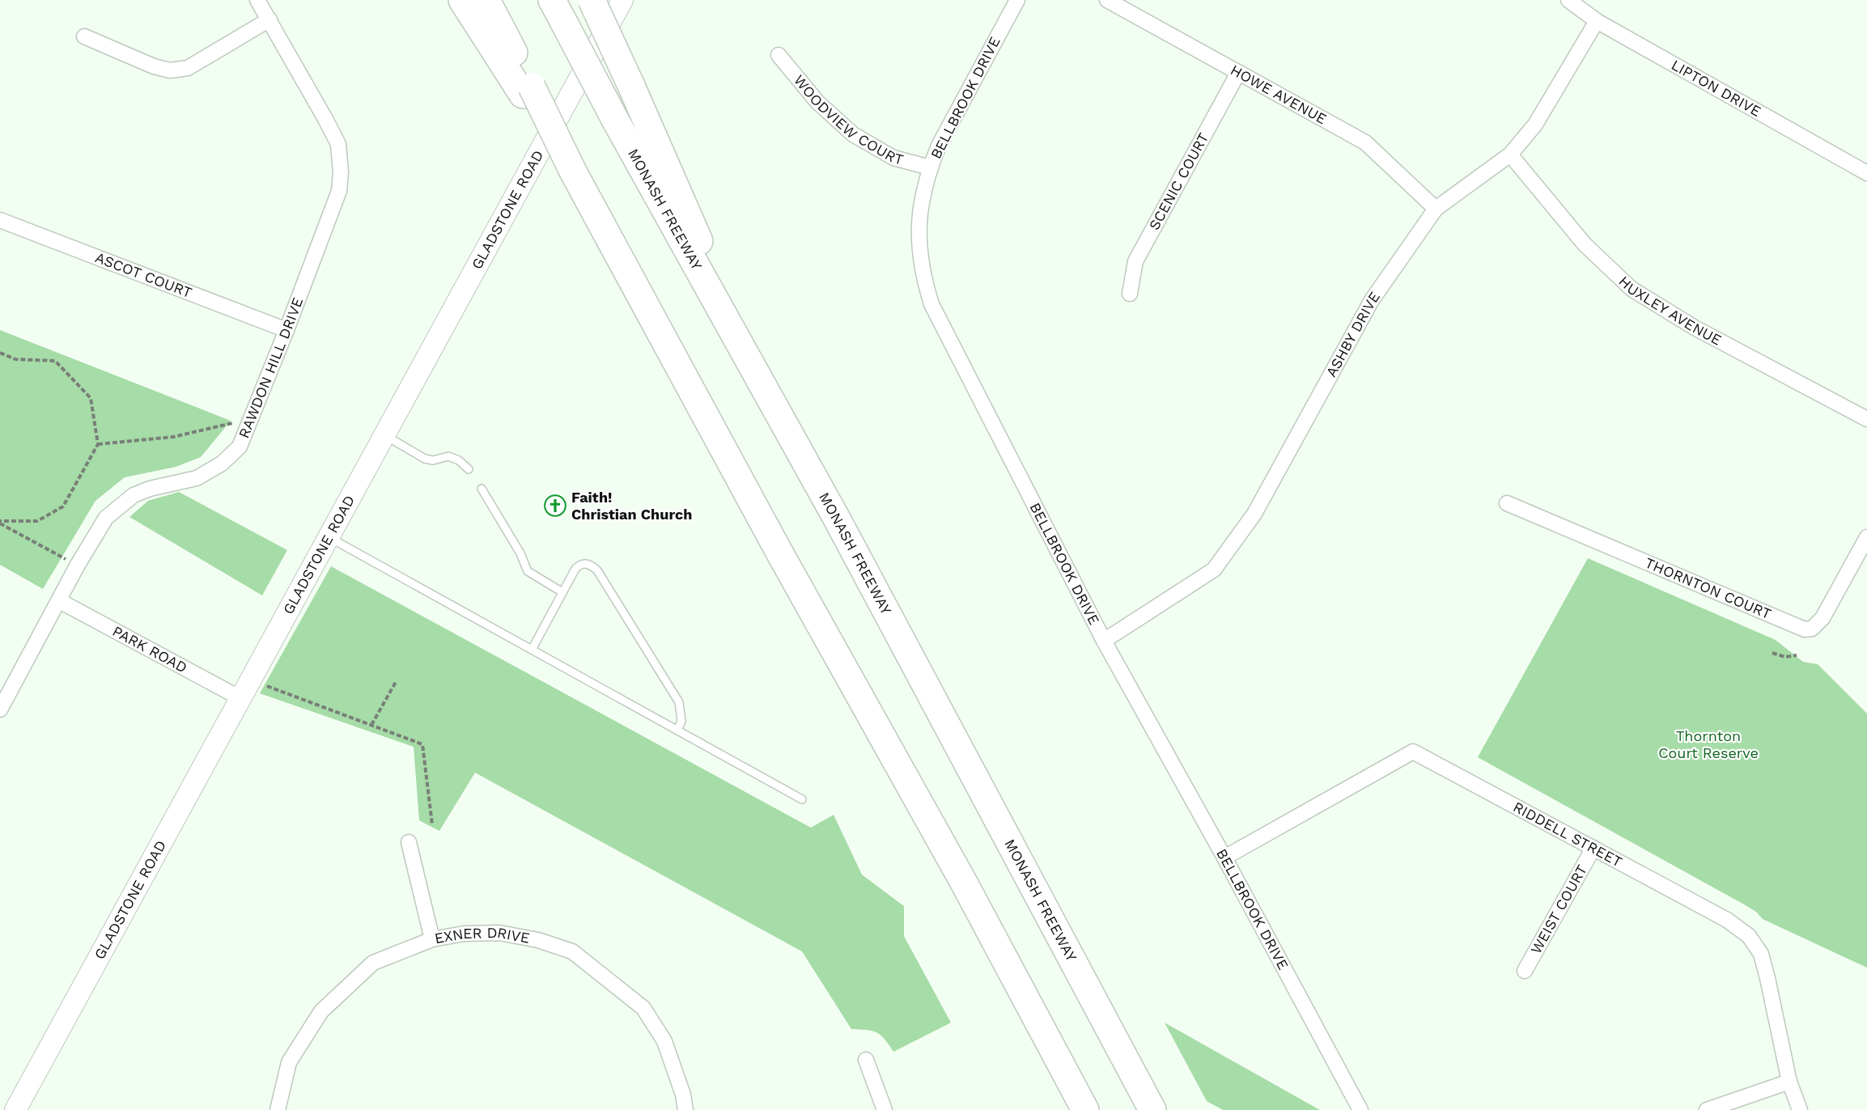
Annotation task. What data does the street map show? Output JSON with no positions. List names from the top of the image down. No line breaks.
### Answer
{"streets":{"highway":["MONASH FREEWAY"],"main road":["GLADSTONE ROAD"],"street":["LIPTON DRIVE","HOWE AVENUE","BELLBROOK DRIVE","WOODVIEW COURT","SCENIC COURT","ASCOT COURT","HUXLEY AVENUE","ASHBY DRIVE","RAWDON HILL DRIVE","THORNTON COURT","PARK ROAD","RIDDELL STREET","WEIST COURT","EXNER DRIVE"]},"crossings":[["LIPTON DRIVE","ASHBY DRIVE"],["HOWE AVENUE","SCENIC COURT"],["HOWE AVENUE","ASHBY DRIVE"],["BELLBROOK DRIVE","WOODVIEW COURT"],["BELLBROOK DRIVE","ASHBY DRIVE"],["BELLBROOK DRIVE","RIDDELL STREET"],["GLADSTONE ROAD","PARK ROAD"],["ASCOT COURT","RAWDON HILL DRIVE"],["HUXLEY AVENUE","ASHBY DRIVE"],["RAWDON HILL DRIVE","PARK ROAD"],["RIDDELL STREET","WEIST COURT"]],"parks":["Thornton Court Reserve"],"places":{"church":["Faith! Christian Church"]}}
